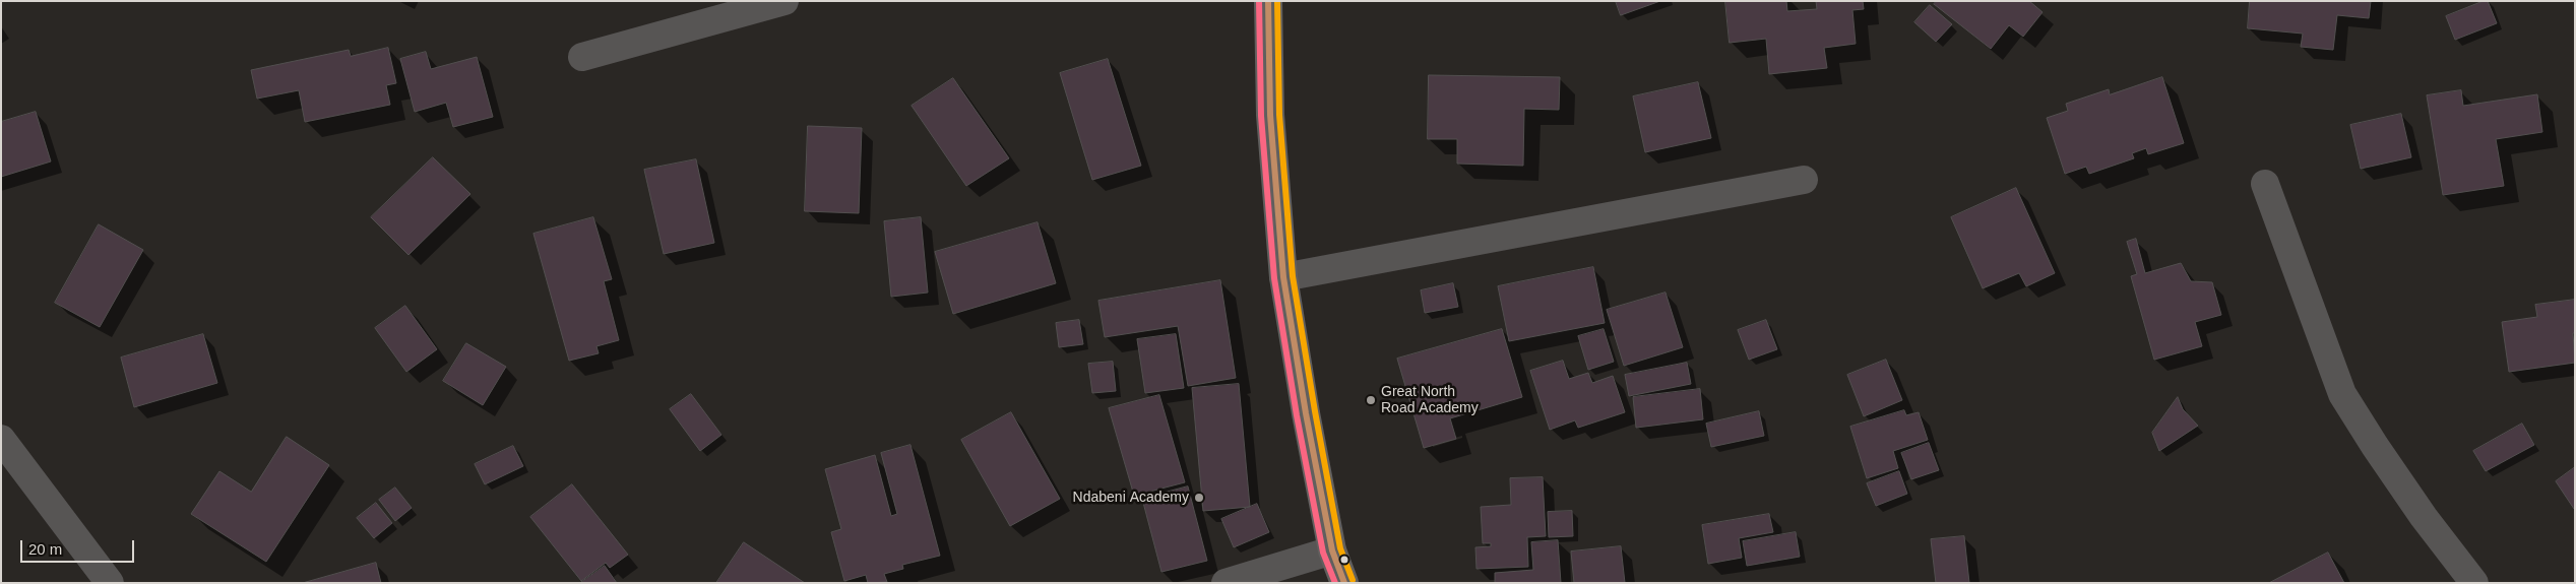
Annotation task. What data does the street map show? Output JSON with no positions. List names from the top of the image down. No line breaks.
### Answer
{"places":["Great North Road Academy","Ndabeni Academy"],"scale_bar":"20 m"}
